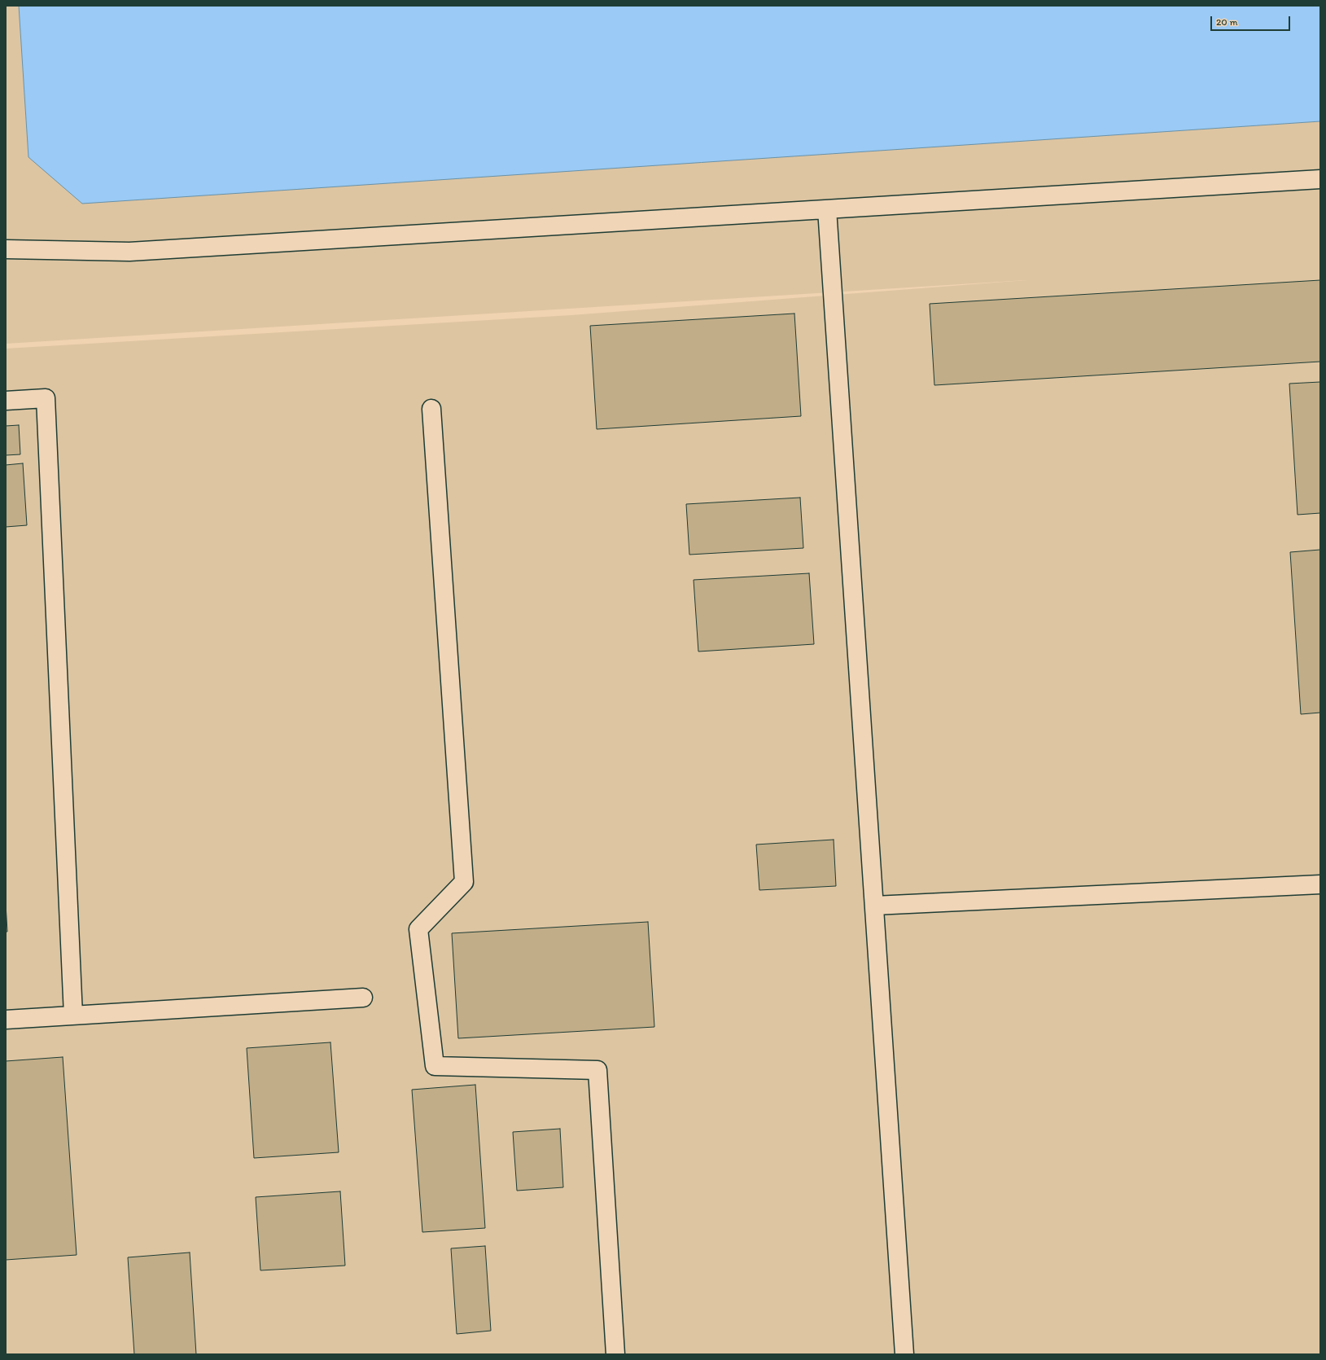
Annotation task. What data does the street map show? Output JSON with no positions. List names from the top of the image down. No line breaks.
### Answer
{"scale_bar":"20 m"}
